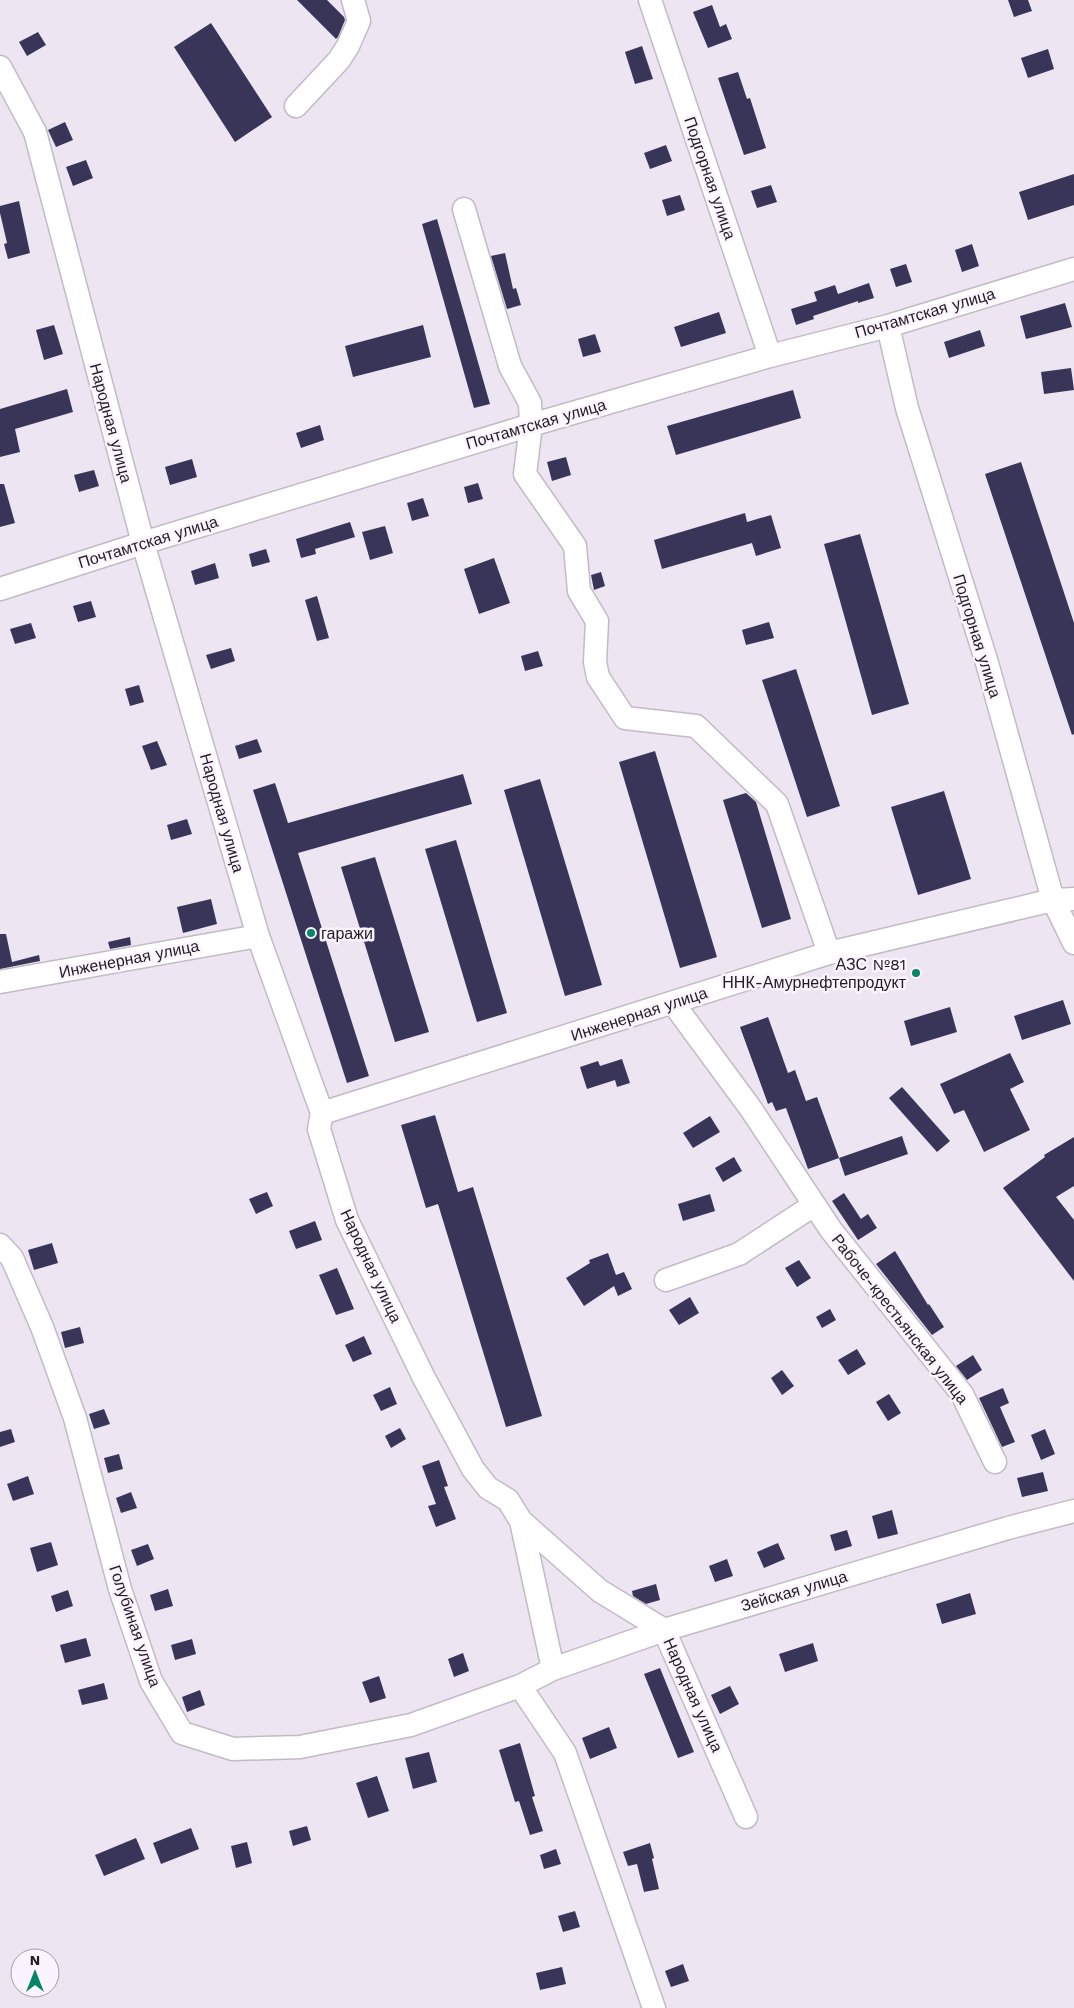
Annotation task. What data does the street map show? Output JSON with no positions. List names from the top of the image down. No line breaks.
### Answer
{"streets":{"street":["Подгорная улица","Почтамтская улица","Народная улица","Инженерная улица","Рабоче-крестьянская улица","Зейская улица","Голубиная улица"]},"crossings":[["Подгорная улица","Почтамтская улица"],["Подгорная улица","Инженерная улица"],["Почтамтская улица","Народная улица"],["Народная улица","Инженерная улица"],["Народная улица","Зейская улица"],["Инженерная улица","Рабоче-крестьянская улица"],["Зейская улица","Голубиная улица"]],"places":["гаражи","АЗС №81 ННК-Амурнефтепродукт"],"north":"top"}
